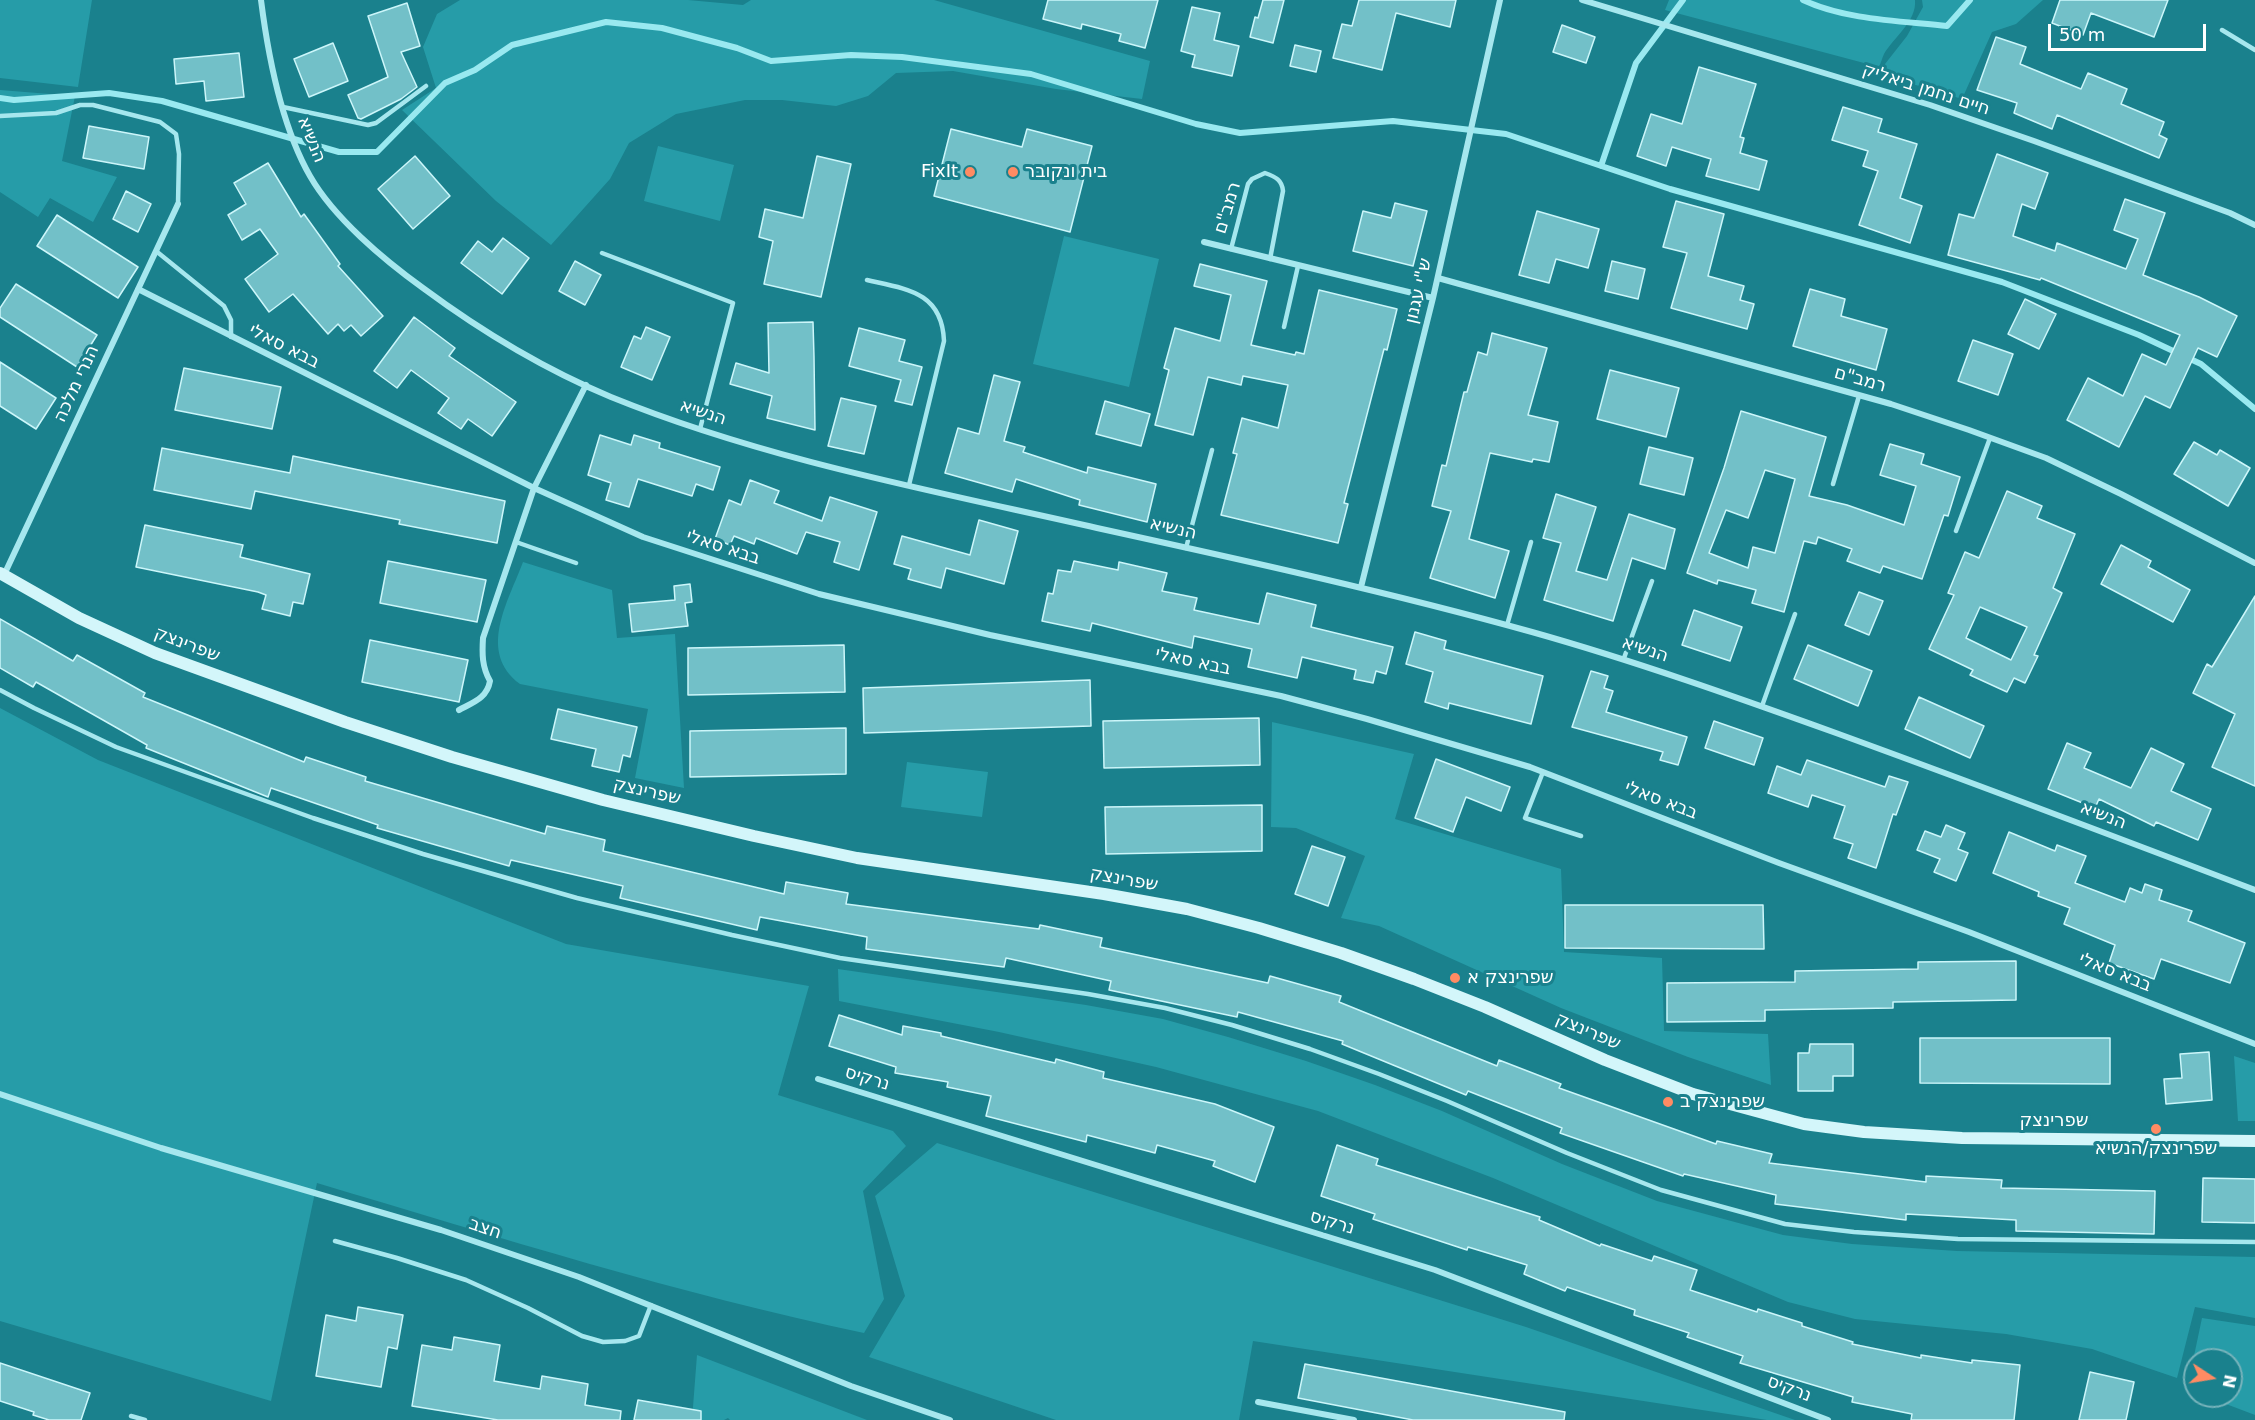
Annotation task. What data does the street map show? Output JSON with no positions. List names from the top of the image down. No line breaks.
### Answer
{"streets":{"street":["חיים נחמן ביאליק","הנשיא","רמב\"ם","ש\"י עגנון","בבא סאלי","הנרי מלכה","שפרינצק","נרקיס","חצב"]},"crossings":[["הנשיא","ש\"י עגנון"],["רמב\"ם","ש\"י עגנון"],["בבא סאלי","הנרי מלכה"],["הנרי מלכה","שפרינצק"]],"places":["FixIt","בית ונקובר","שפרינצק א","שפרינצק ב","שפרינצק/הנשיא"],"scale_bar":"50 m","north":"right"}
